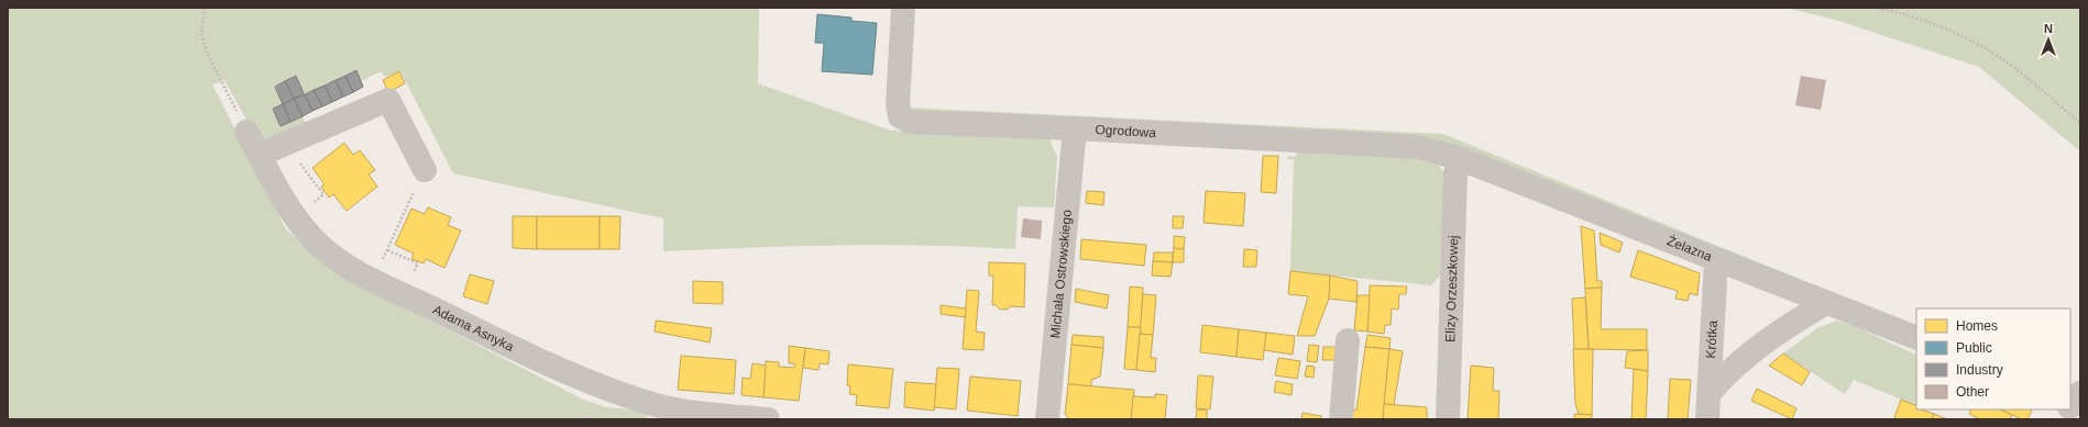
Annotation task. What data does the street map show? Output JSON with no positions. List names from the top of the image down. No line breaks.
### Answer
{"streets":{"street":["Ogrodowa","Żelazna","Michała Ostrowskiego","Elizy Orzeszkowej","Adama Asnyka","Krótka"]},"crossings":[["Ogrodowa","Żelazna"],["Ogrodowa","Michała Ostrowskiego"],["Ogrodowa","Elizy Orzeszkowej"],["Żelazna","Elizy Orzeszkowej"],["Żelazna","Krótka"]],"legend":["Homes","Public","Industry","Other"],"north":"top"}
